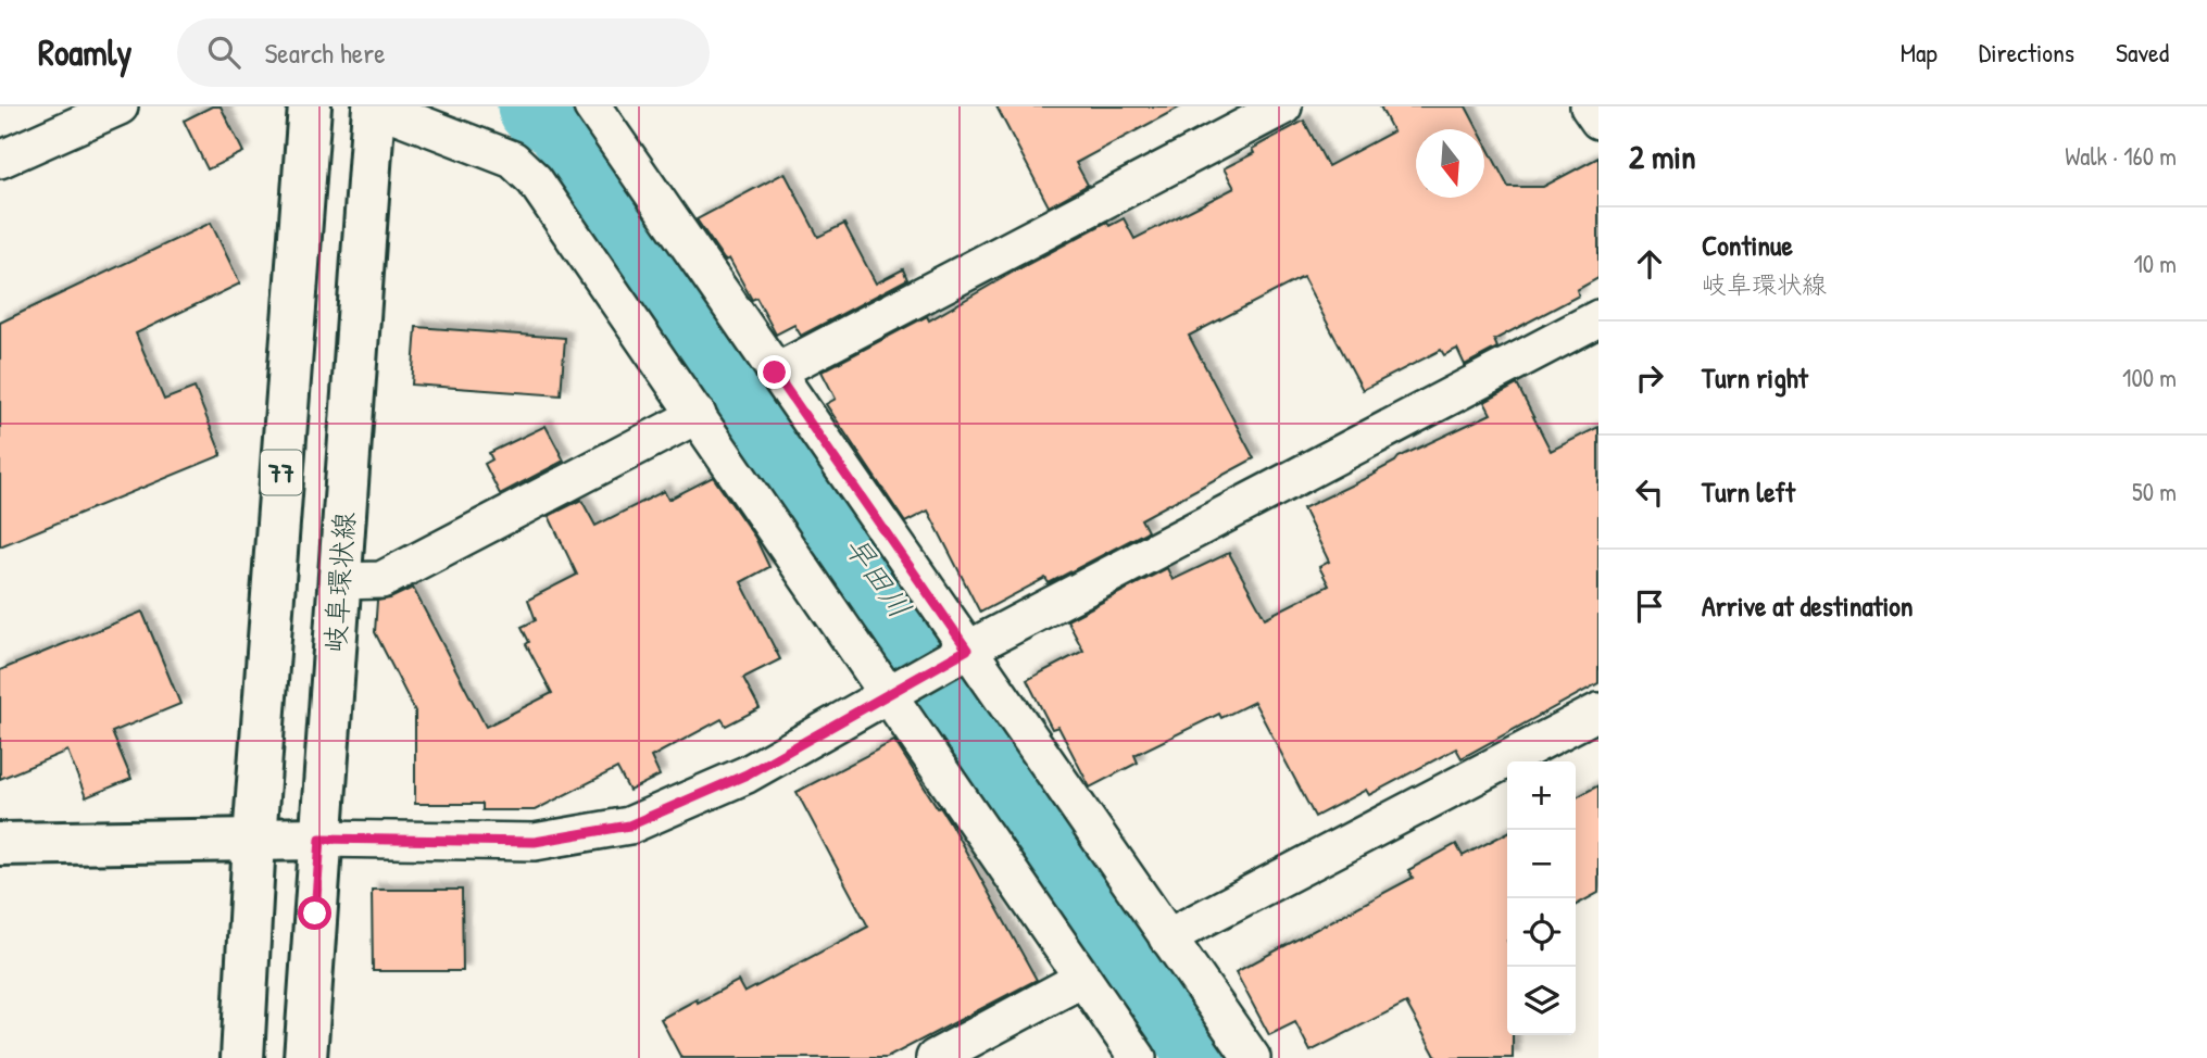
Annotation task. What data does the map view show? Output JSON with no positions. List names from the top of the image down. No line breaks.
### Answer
{"streets":{"main road":["77","岐阜環状線"]},"water":["早田川"],"north":"bottom","page":{"header":"Roamly","search":"Search here","nav":["Map","Directions","Saved"],"heading":["2 min","Walk · 160 m"],"list":[["Continue","岐阜環状線","10 m"],["Turn right","100 m"],["Turn left","50 m"],"Arrive at destination"],"map_buttons":["+","−"]}}
